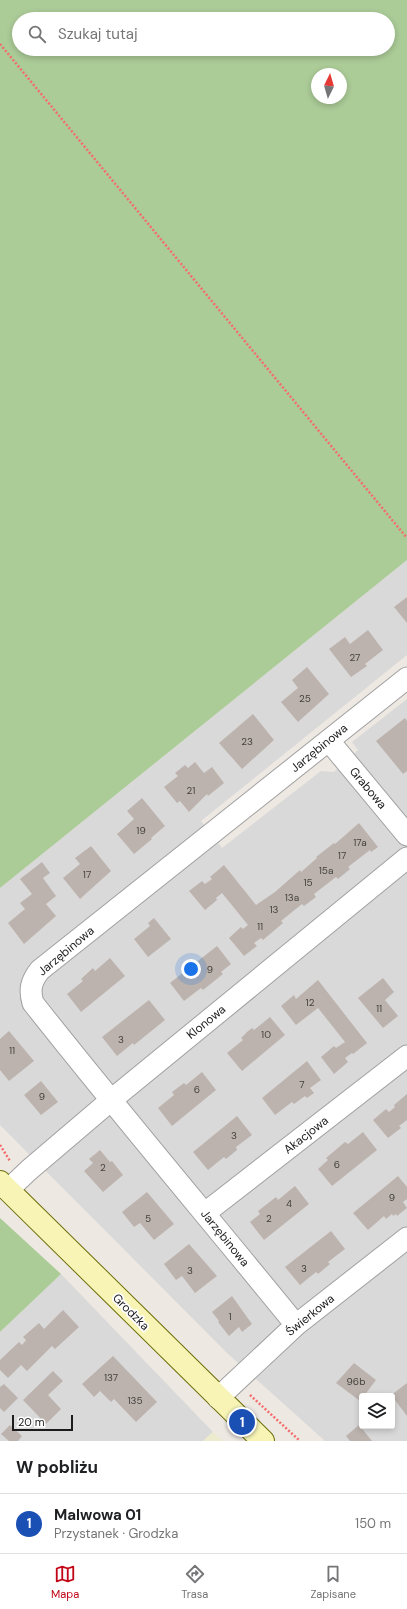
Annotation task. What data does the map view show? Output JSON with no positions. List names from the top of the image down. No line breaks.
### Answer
{"streets":{"street":["Jarzębinowa","Grabowa","Klonowa","Akacjowa","Grodzka","Świerkowa"]},"crossings":[["Jarzębinowa","Grabowa"],["Jarzębinowa","Klonowa"],["Jarzębinowa","Akacjowa"],["Jarzębinowa","Świerkowa"],["Klonowa","Grodzka"],["Grodzka","Świerkowa"]],"house_numbers":["27","25","23","21","19","17a","17","15a","17","15","13a","13","11","9","12","11","10","3","11","7","6","9","3","6","2","9","4","5","2","3","3","1","137","96b","135"],"scale_bar":"20 m","north":"top","page":{"search":"Szukaj tutaj","pins":"1","scale":"20 m","heading":"W pobliżu","list":[{"mark":"1","name":"Malwowa 01","note":"Przystanek · Grodzka","value":"150 m"}],"nav":["Mapa","Trasa","Zapisane"]}}
